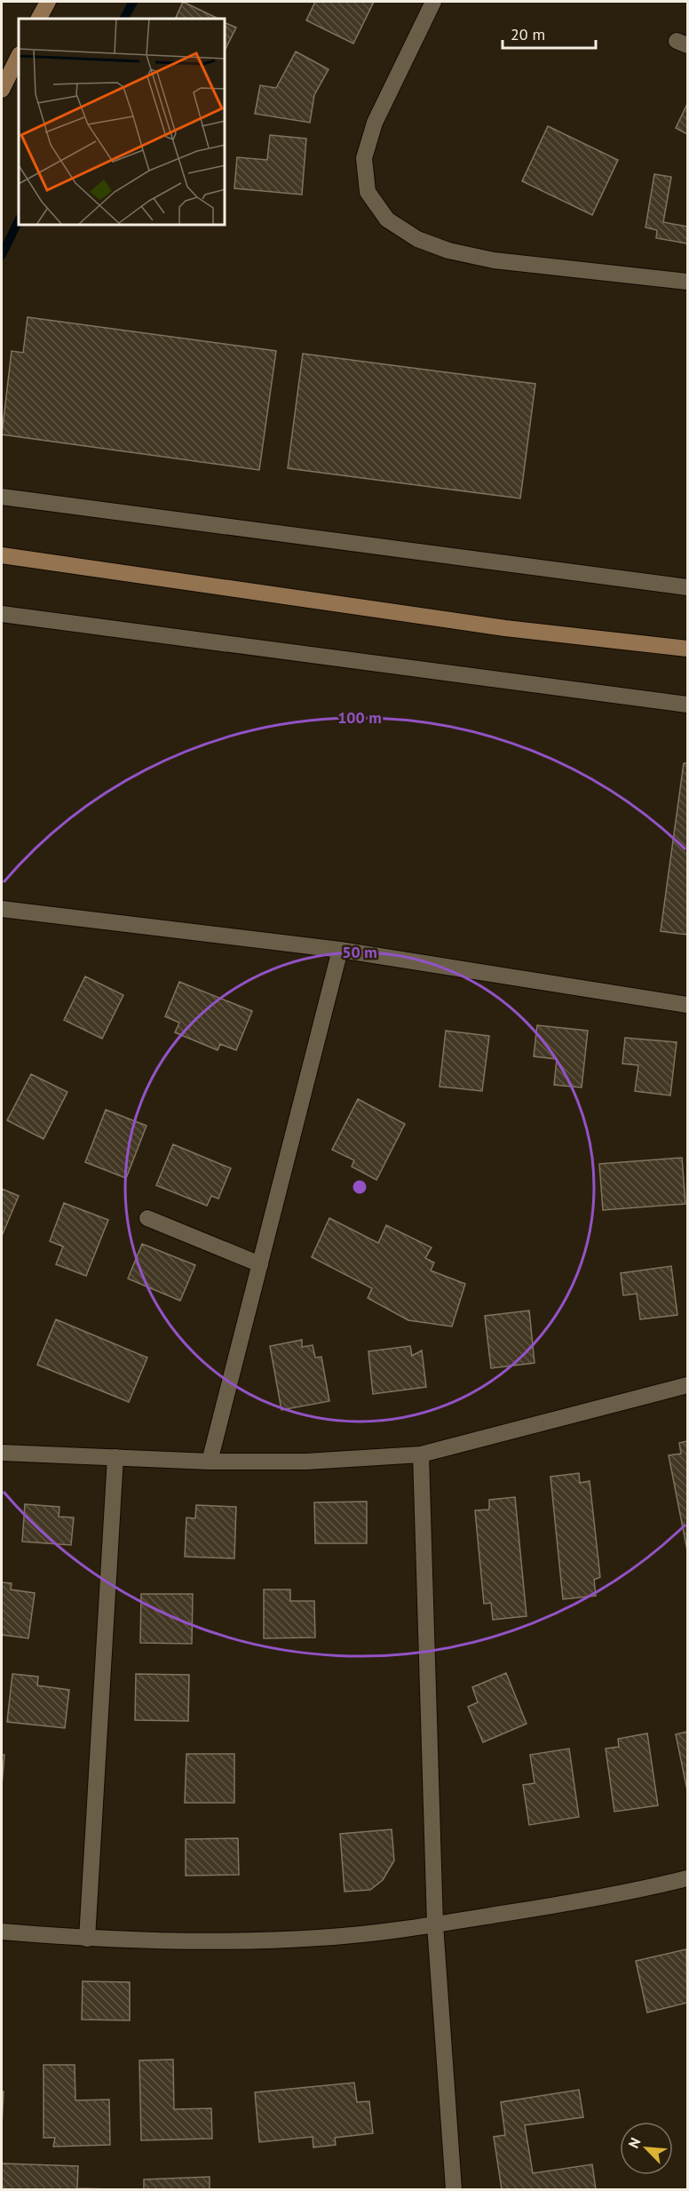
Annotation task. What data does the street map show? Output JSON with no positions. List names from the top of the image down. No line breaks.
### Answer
{"scale_bar":"20 m","north":"top left","rings":["100 m","50 m"]}
